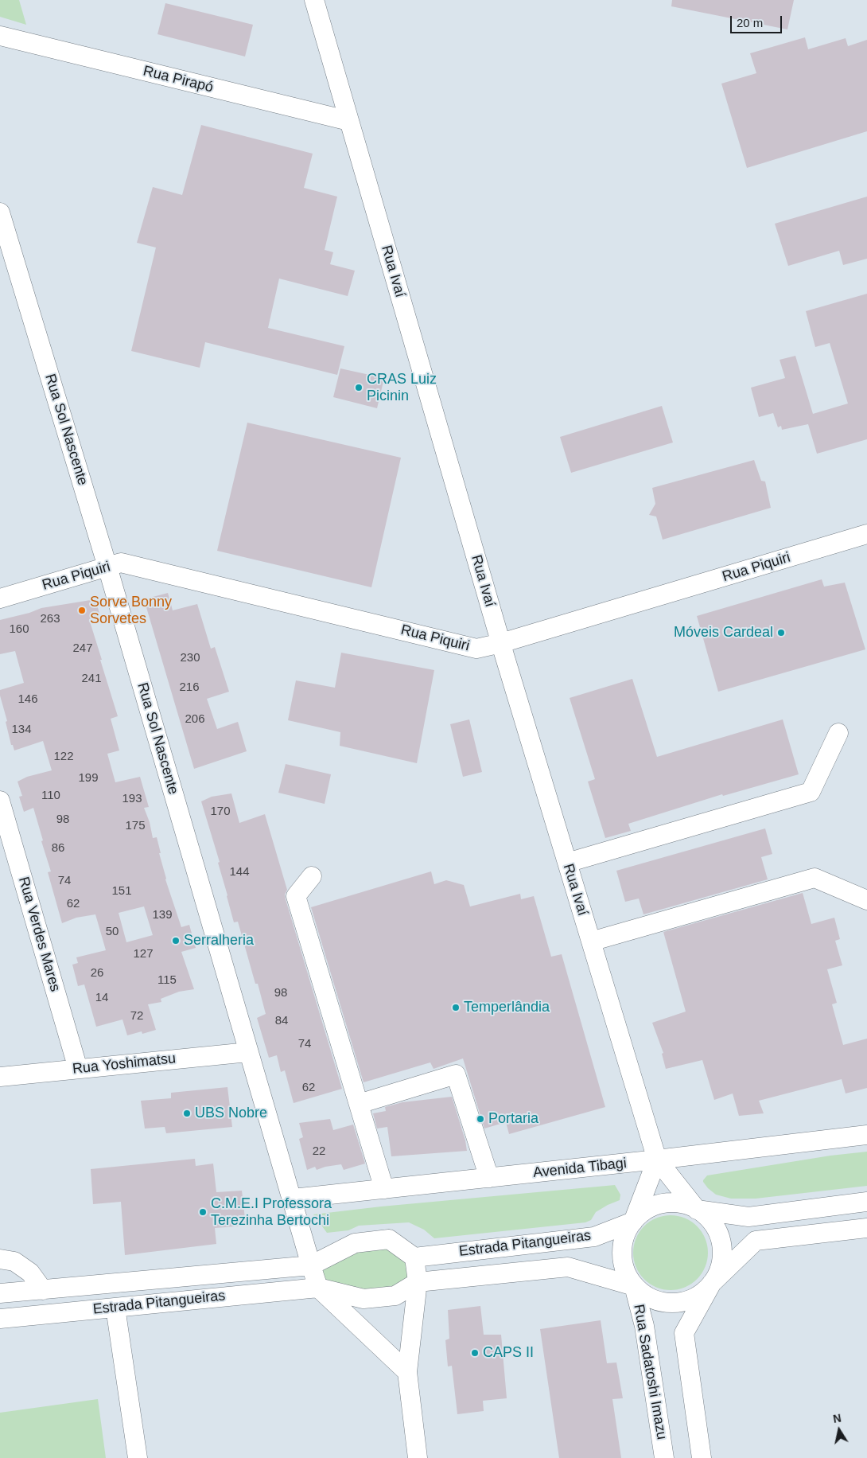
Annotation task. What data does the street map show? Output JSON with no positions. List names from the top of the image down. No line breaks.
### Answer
{"streets":{"street":["Rua Pirapó","Rua Ivaí","Rua Sol Nascente","Rua Piquiri","Rua Verdes Mares","Rua Yoshimatsu","Avenida Tibagi","Estrada Pitangueiras","Rua Sadatoshi Imazu"]},"crossings":[["Rua Pirapó","Rua Ivaí"],["Rua Ivaí","Rua Piquiri"],["Rua Ivaí","Avenida Tibagi"],["Rua Ivaí","Estrada Pitangueiras"],["Rua Ivaí","Rua Sadatoshi Imazu"],["Rua Sol Nascente","Rua Piquiri"],["Rua Sol Nascente","Rua Yoshimatsu"],["Rua Sol Nascente","Avenida Tibagi"],["Rua Sol Nascente","Estrada Pitangueiras"],["Rua Verdes Mares","Rua Yoshimatsu"],["Estrada Pitangueiras","Rua Sadatoshi Imazu"]],"places":["CRAS Luiz Picinin","Sorve Bonny Sorvetes","Móveis Cardeal","Serralheria","Temperlândia","UBS Nobre","Portaria","C.M.E.I Professora Terezinha Bertochi","CAPS II"],"house_numbers":["263","160","247","230","241","216","146","206","134","122","199","110","193","170","98","175","86","144","74","151","62","139","50","127","26","115","98","14","72","84","74","62","22"],"scale_bar":"20 m","north":"top"}
